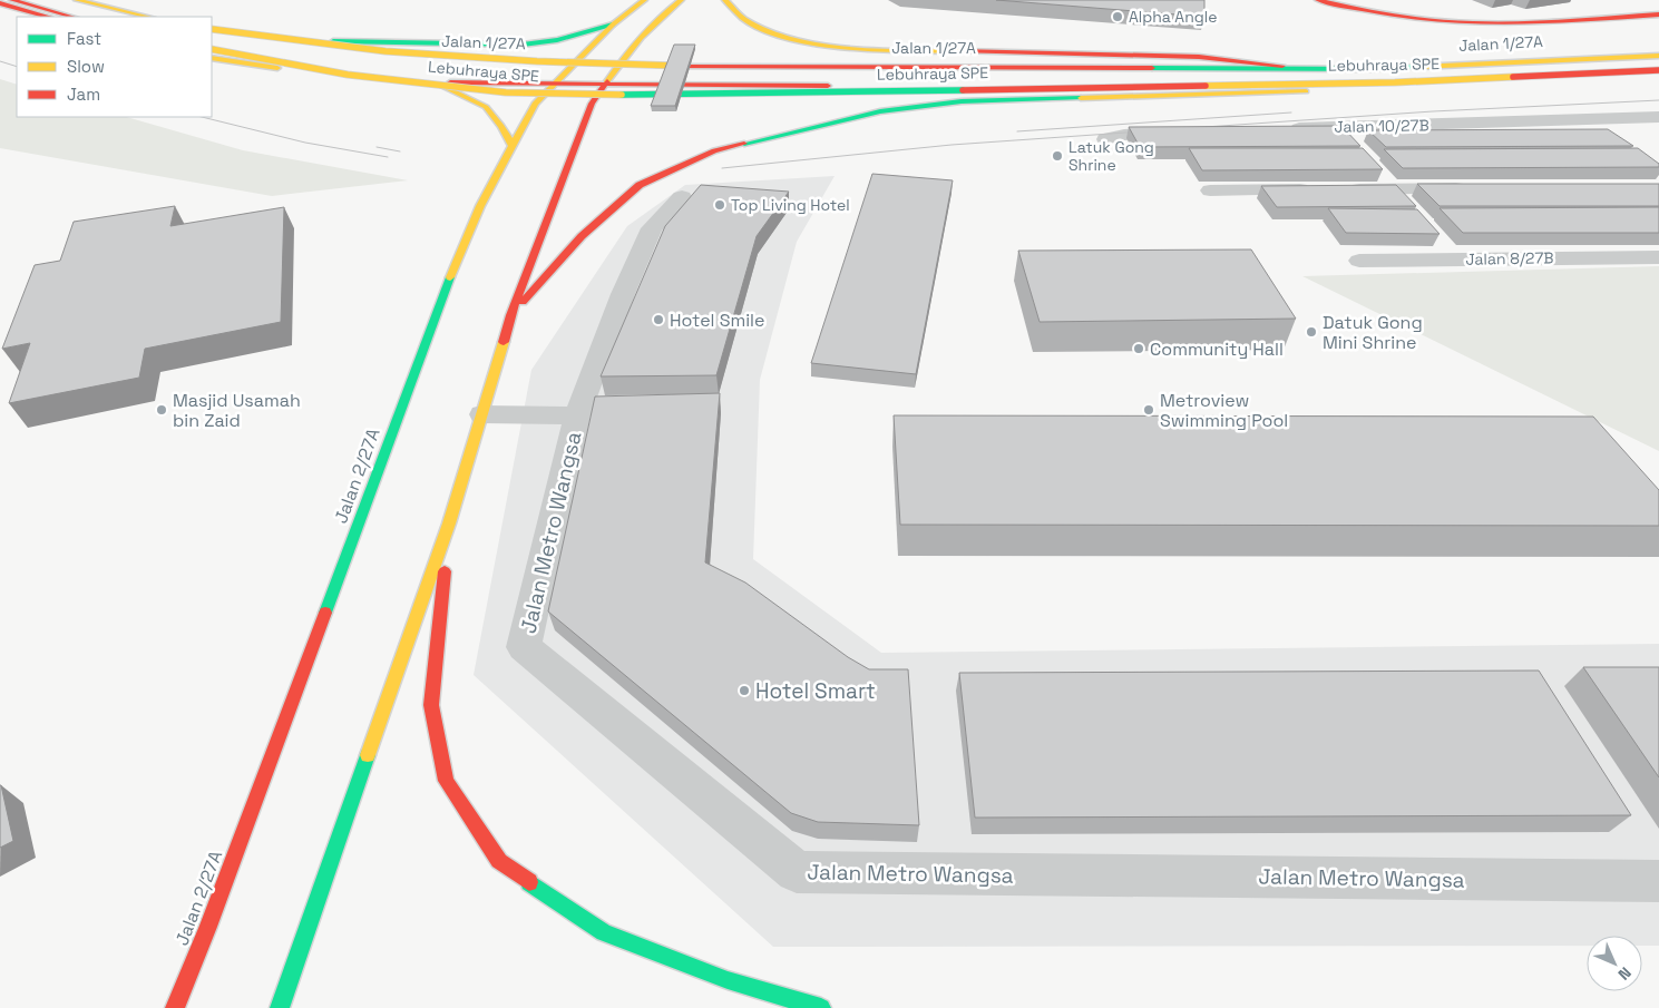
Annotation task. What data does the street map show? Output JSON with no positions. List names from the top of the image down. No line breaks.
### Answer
{"streets":{"main road":["Jalan 1/27A","Lebuhraya SPE","Jalan 2/27A"],"street":["Jalan 10/27B","Jalan 8/27B","Jalan Metro Wangsa"]},"crossings":[["Jalan 1/27A","Jalan 2/27A"]],"places":["Alpha Angle","Latuk Gong Shrine","Top Living Hotel","Hotel Smile","Datuk Gong Mini Shrine","Community Hall","Masjid Usamah bin Zaid","Metroview Swimming Pool","Hotel Smart"],"legend":["Fast","Slow","Jam"],"north":"bottom right"}
